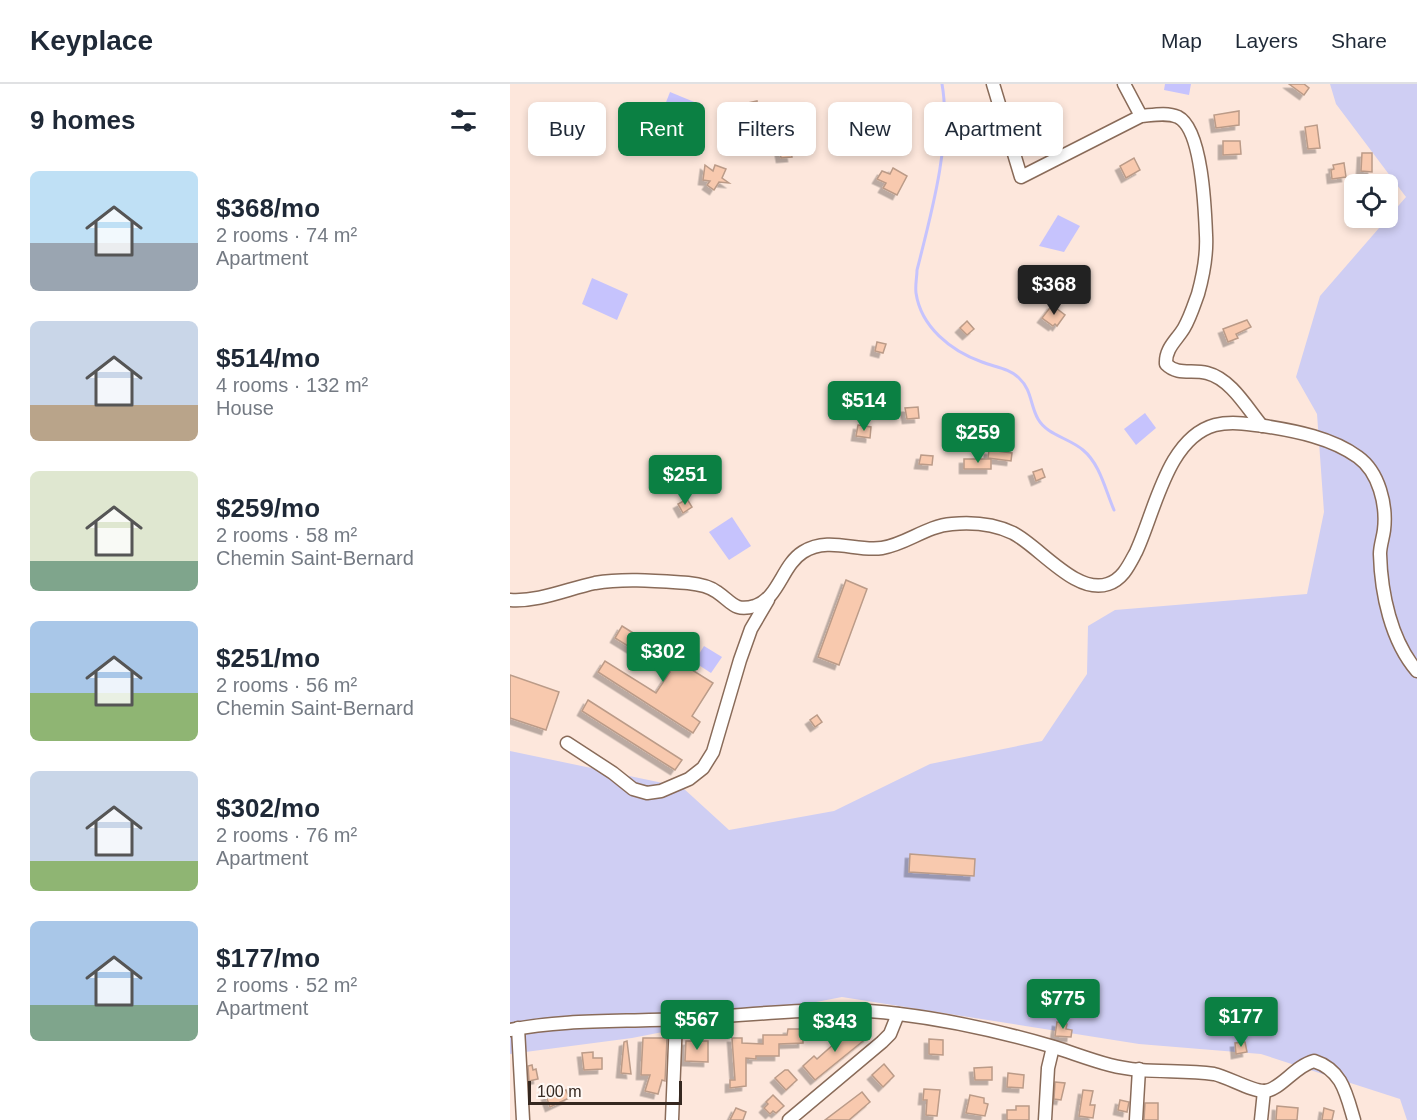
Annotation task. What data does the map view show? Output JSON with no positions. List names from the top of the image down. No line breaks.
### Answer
{"scale_bar":"100 m","page":{"header":"Keyplace","nav":["Map","Layers","Share"],"heading":"9 homes","chip":["Buy","Rent","Filters","New","Apartment"],"list":[{"name":"$368/mo","note":"2 rooms · 74 m² · Apartment"},{"name":"$514/mo","note":"4 rooms · 132 m² · House"},{"name":"$259/mo","note":"2 rooms · 58 m² · Chemin Saint-Bernard"},{"name":"$251/mo","note":"2 rooms · 56 m² · Chemin Saint-Bernard"},{"name":"$302/mo","note":"2 rooms · 76 m² · Apartment"},{"name":"$177/mo","note":"2 rooms · 52 m² · Apartment"}],"price":["$368","$514","$259","$251","$302","$775","$177","$567","$343"],"scale":"100 m"}}
